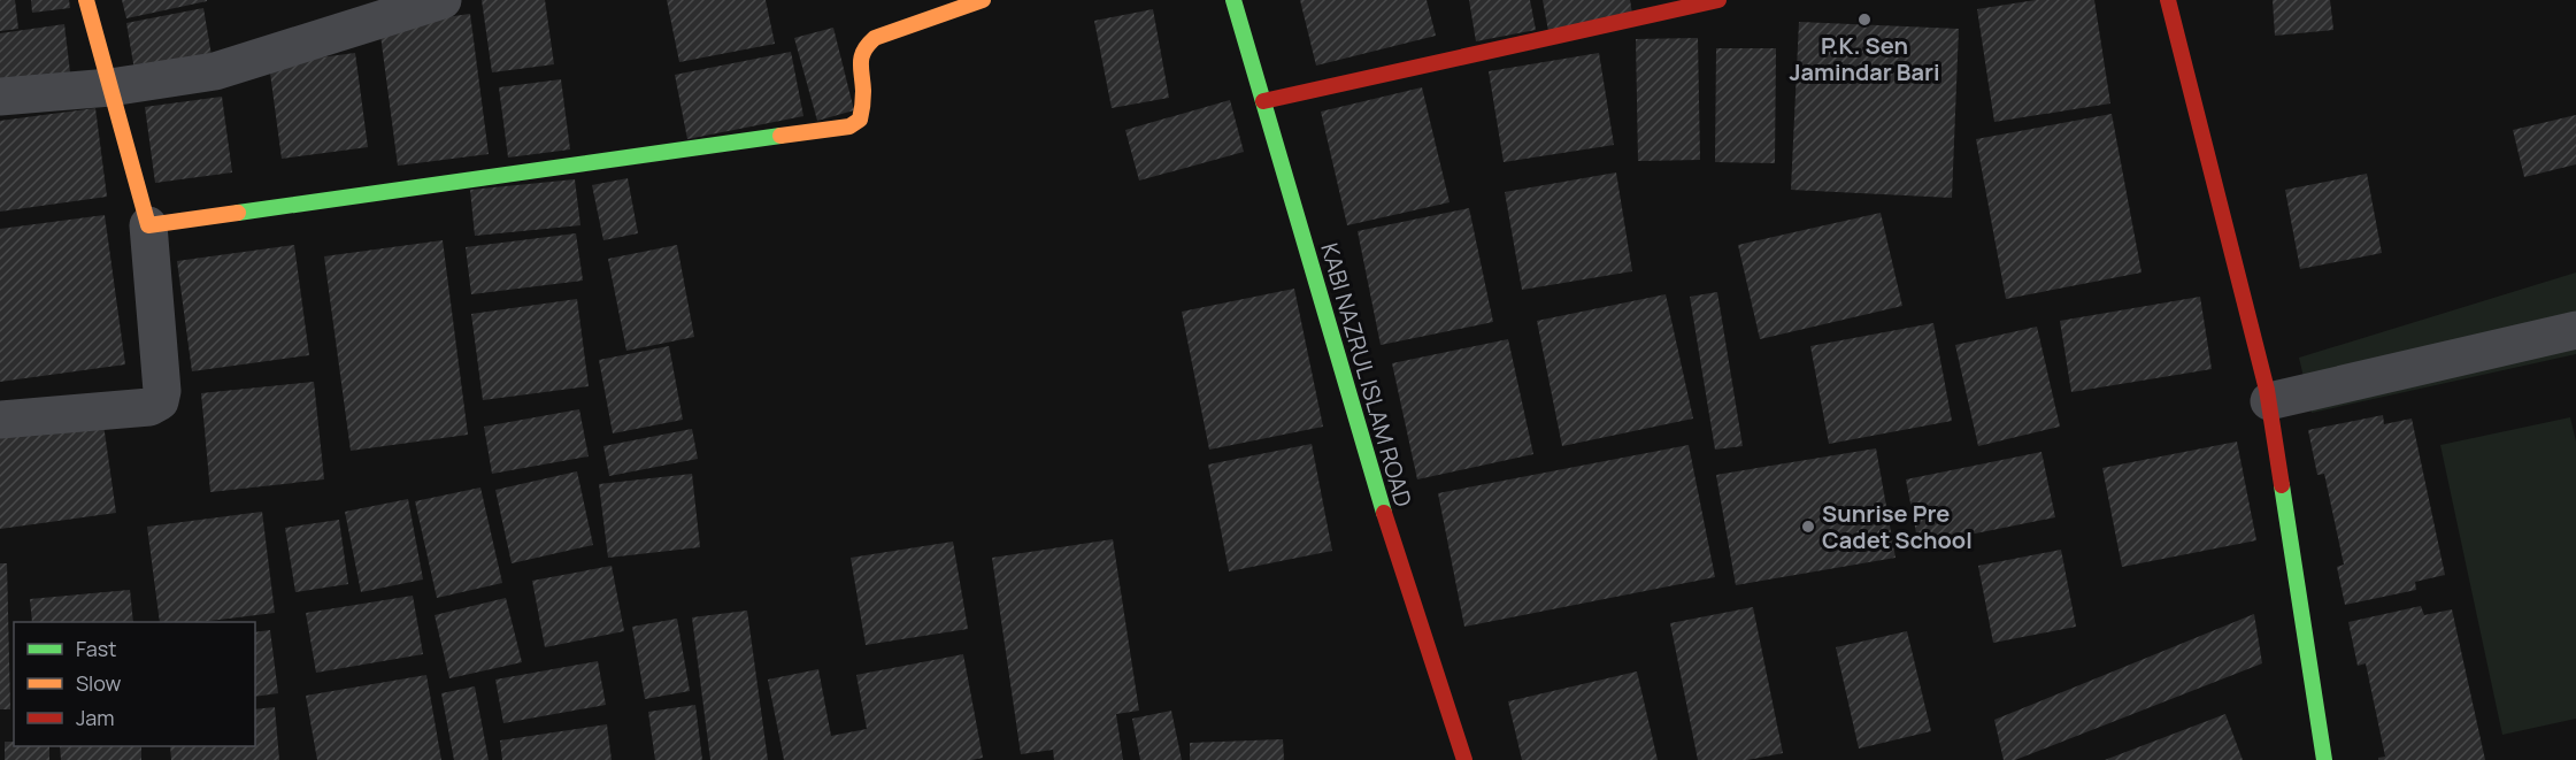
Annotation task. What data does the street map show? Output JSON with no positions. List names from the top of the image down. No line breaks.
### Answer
{"streets":{"street":["KABI NAZRUL ISLAM ROAD"]},"places":["P.K. Sen Jamindar Bari","Sunrise Pre Cadet School"],"legend":["Fast","Slow","Jam"]}
